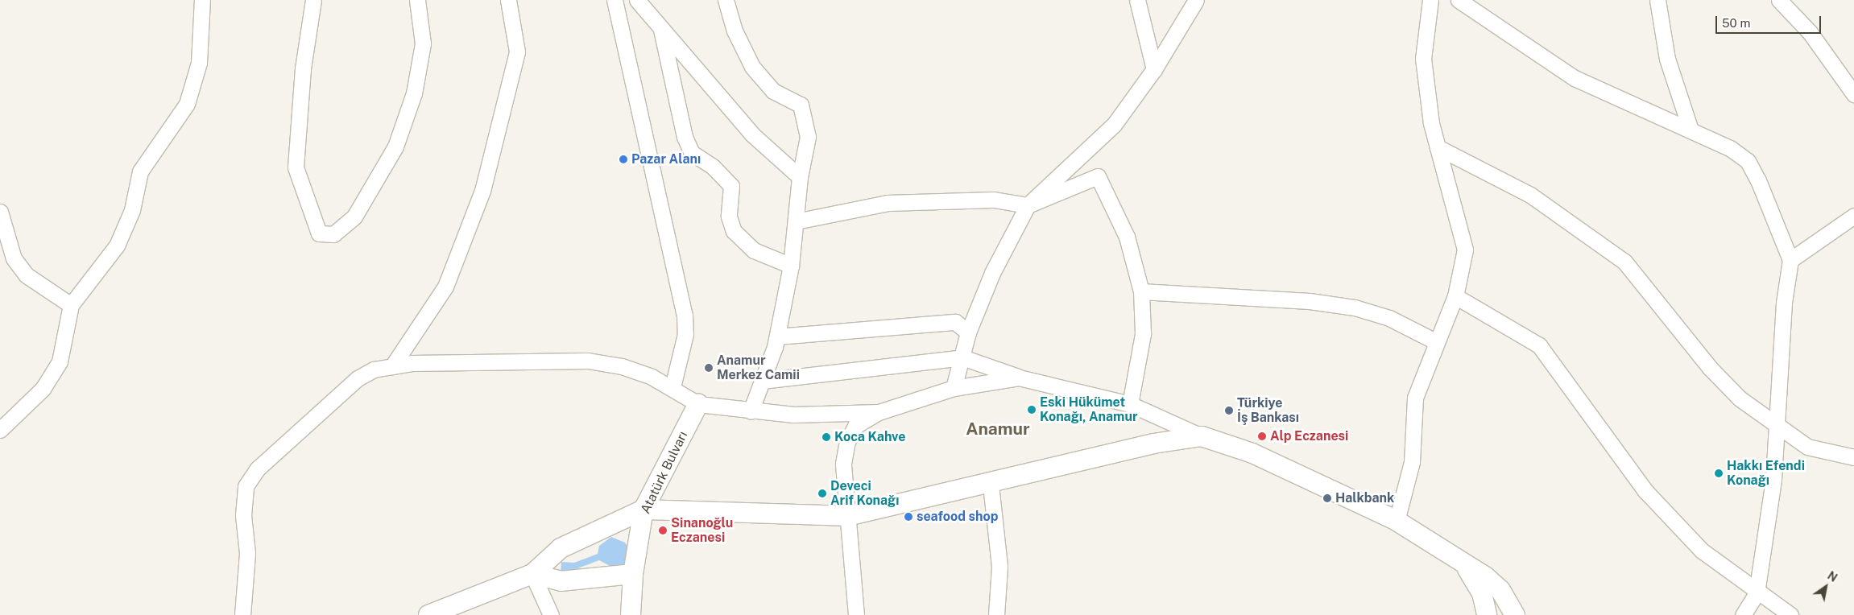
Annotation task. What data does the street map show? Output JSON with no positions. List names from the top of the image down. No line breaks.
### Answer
{"streets":{"street":["Atatürk Bulvarı"]},"districts":["Anamur"],"places":["Pazar Alanı","Anamur Merkez Camii","Eski Hükümet Konağı, Anamur","Türkiye İş Bankası","Alp Eczanesi","Koca Kahve","Hakkı Efendi Konağı","Deveci Arif Konağı","Halkbank","seafood shop","Sinanoğlu Eczanesi"],"scale_bar":"50 m","north":"top right"}
